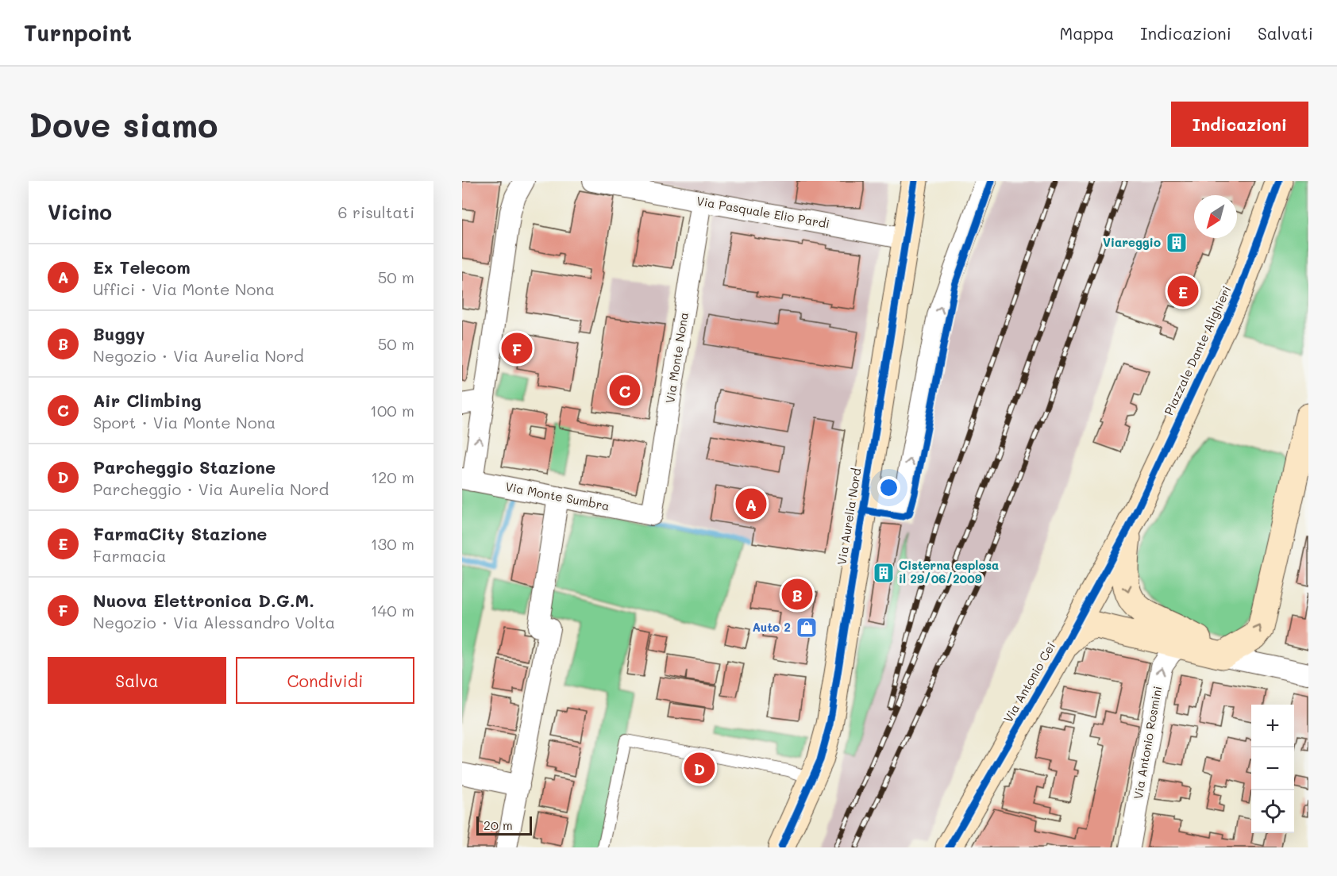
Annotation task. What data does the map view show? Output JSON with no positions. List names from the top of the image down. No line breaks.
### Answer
{"streets":{"street":["Via Pasquale Elio Pardi","Piazzale Dante Alighieri","Via Monte Nona","Via Monte Sumbra","Via Aurelia Nord","Via Antonio Cei","Via Antonio Rosmini"]},"crossings":[["Via Pasquale Elio Pardi","Via Monte Nona"],["Via Pasquale Elio Pardi","Via Aurelia Nord"],["Piazzale Dante Alighieri","Via Antonio Cei"],["Via Monte Nona","Via Monte Sumbra"]],"one_way":["Via Antonio Rosmini"],"places":{"building":["Viareggio","Cisterna esplosa il 29/06/2009"],"shop":["Auto 2"]},"scale_bar":"20 m","north":"bottom left","page":{"header":"Turnpoint","nav":["Mappa","Indicazioni","Salvati"],"buttons":["Indicazioni",["Salva","Condividi"]],"title":"Dove siamo","heading":["Vicino","6 risultati"],"list":[{"mark":"A","name":"Ex Telecom","note":"Uffici · Via Monte Nona","value":"50 m"},{"mark":"B","name":"Buggy","note":"Negozio · Via Aurelia Nord","value":"50 m"},{"mark":"C","name":"Air Climbing","note":"Sport · Via Monte Nona","value":"100 m"},{"mark":"D","name":"Parcheggio Stazione","note":"Parcheggio · Via Aurelia Nord","value":"120 m"},{"mark":"E","name":"FarmaCity Stazione","note":"Farmacia","value":"130 m"},{"mark":"F","name":"Nuova Elettronica D.G.M.","note":"Negozio · Via Alessandro Volta","value":"140 m"}],"pins":["E","F","C","A","B","D"],"map_buttons":["+","−"],"scale":"20 m"}}
